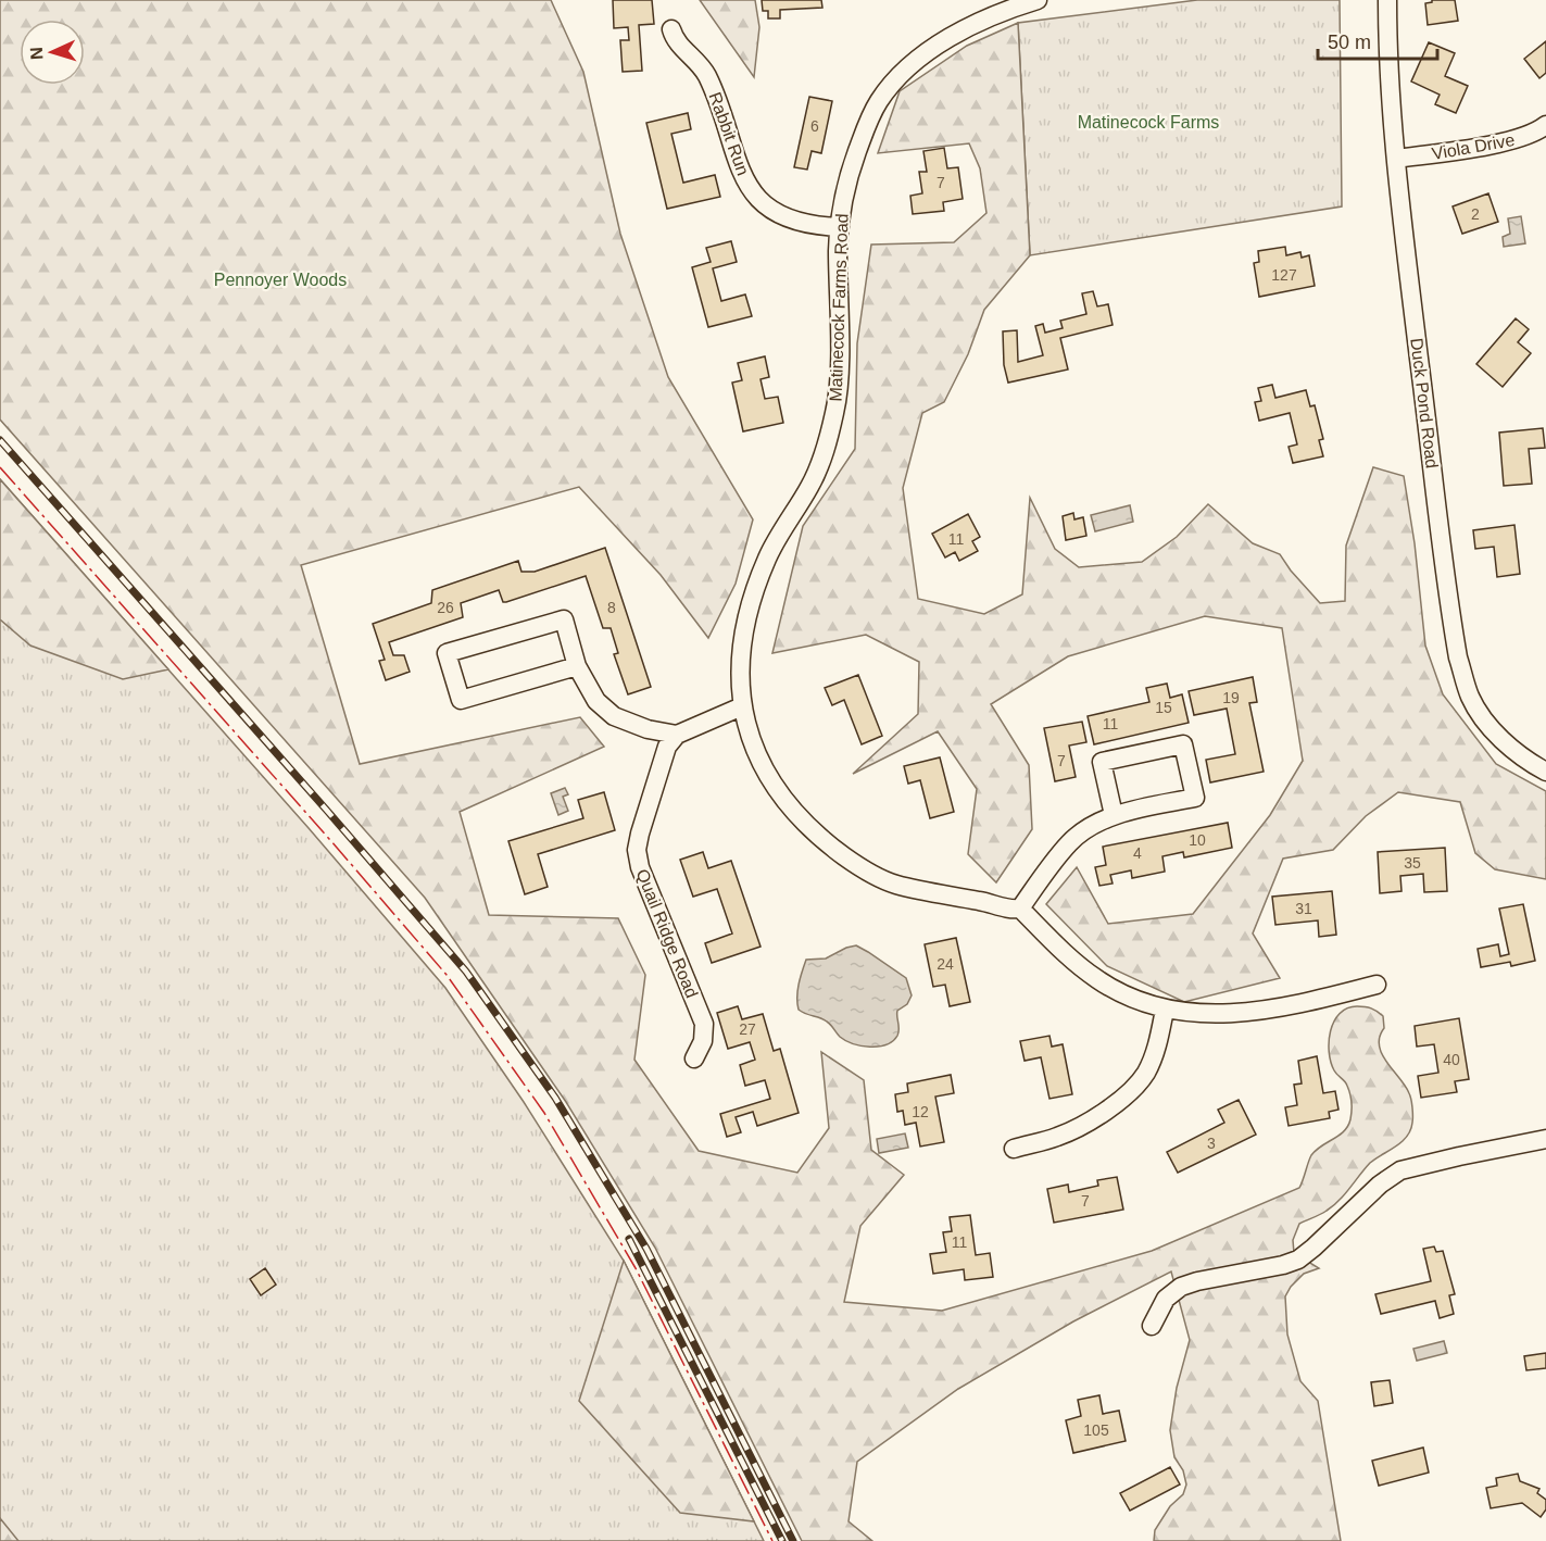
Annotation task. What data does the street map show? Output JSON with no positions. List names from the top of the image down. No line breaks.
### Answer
{"streets":{"street":["Rabbit Run","Viola Drive","Matinecock Farms Road","Duck Pond Road","Quail Ridge Road"]},"crossings":[["Rabbit Run","Matinecock Farms Road"],["Viola Drive","Duck Pond Road"]],"parks":["Matinecock Farms","Pennoyer Woods"],"house_numbers":["6","7","2","127","11","26","8","19","15","11","7","10","4","35","31","24","27","40","12","3","7","11","105"],"scale_bar":"50 m","north":"left"}
